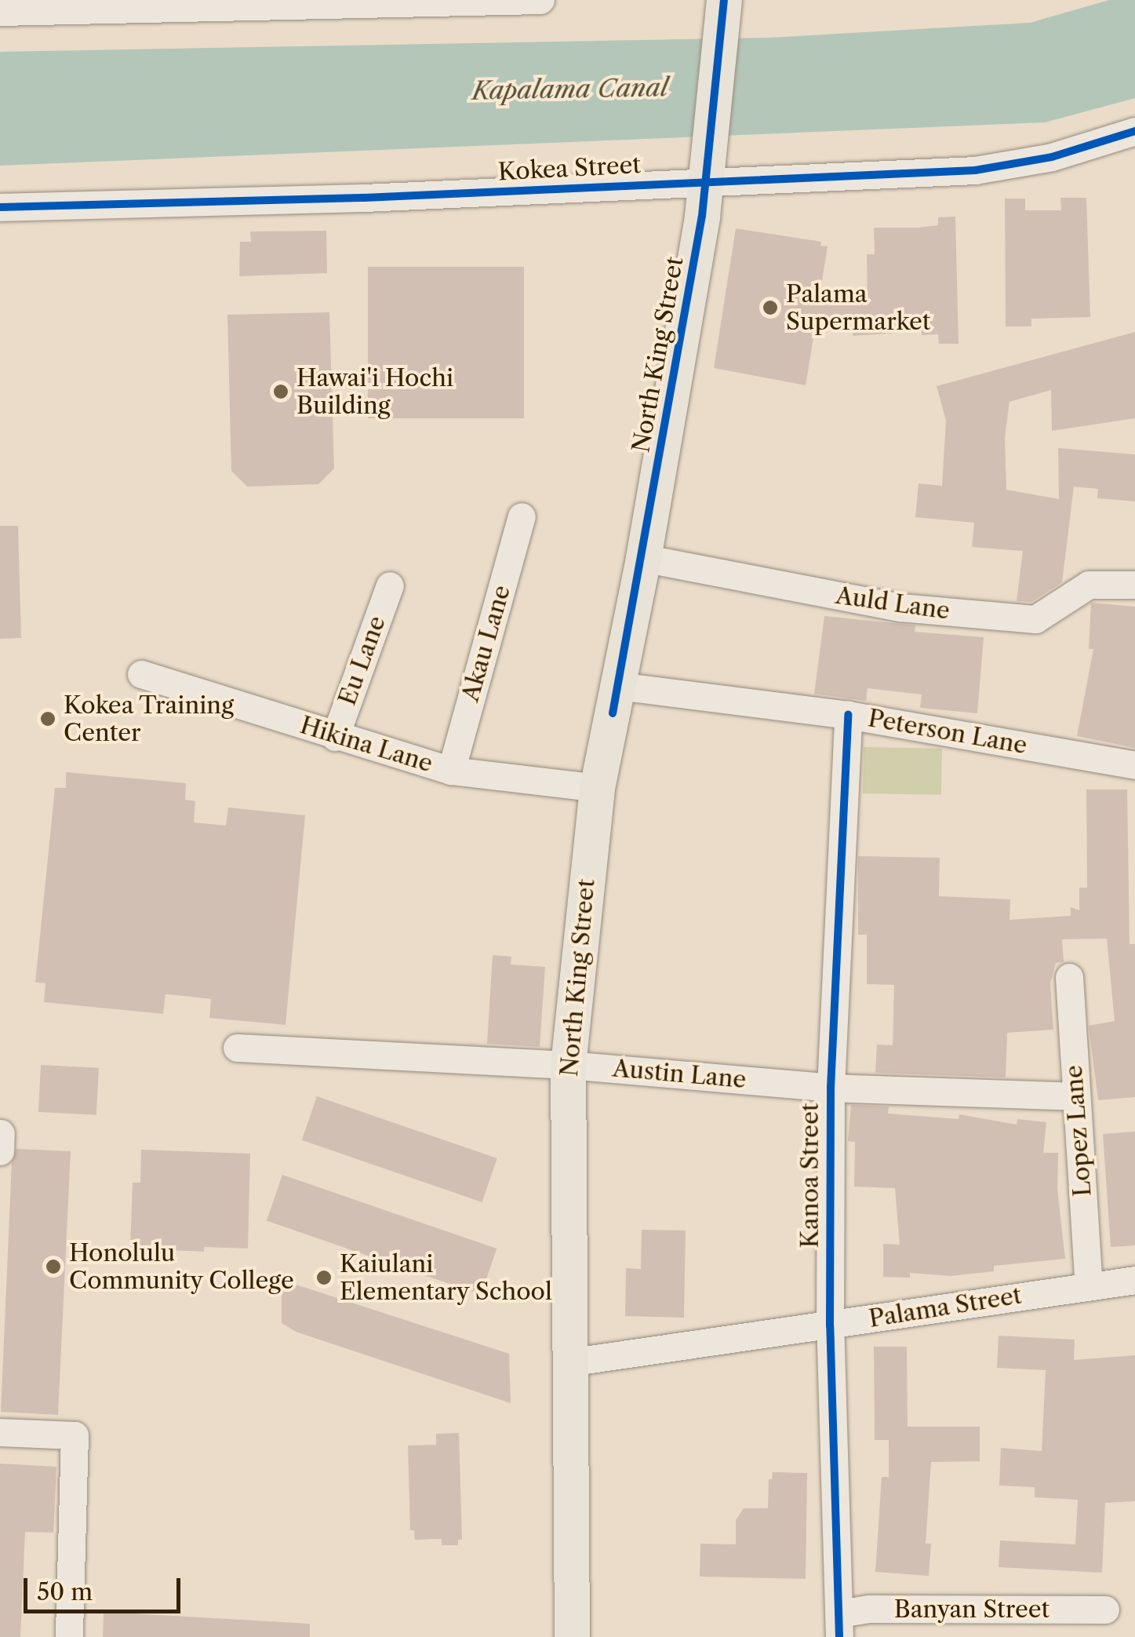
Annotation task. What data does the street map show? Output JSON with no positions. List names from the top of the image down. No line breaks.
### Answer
{"streets":{"main road":["North King Street"],"street":["Kokea Street","Auld Lane","Akau Lane","Eu Lane","Peterson Lane","Hikina Lane","Austin Lane","Lopez Lane","Kanoa Street","Palama Street","Banyan Street"]},"crossings":[["Kokea Street","North King Street"],["North King Street","Auld Lane"],["North King Street","Peterson Lane"],["North King Street","Hikina Lane"],["North King Street","Austin Lane"],["North King Street","Palama Street"],["Akau Lane","Hikina Lane"],["Eu Lane","Hikina Lane"],["Peterson Lane","Kanoa Street"],["Austin Lane","Lopez Lane"],["Austin Lane","Kanoa Street"],["Lopez Lane","Palama Street"],["Kanoa Street","Palama Street"],["Kanoa Street","Banyan Street"]],"water":["Kapalama Canal"],"places":["Palama Supermarket","Hawai'i Hochi Building","Kokea Training Center","Honolulu Community College","Kaiulani Elementary School"],"scale_bar":"50 m"}
